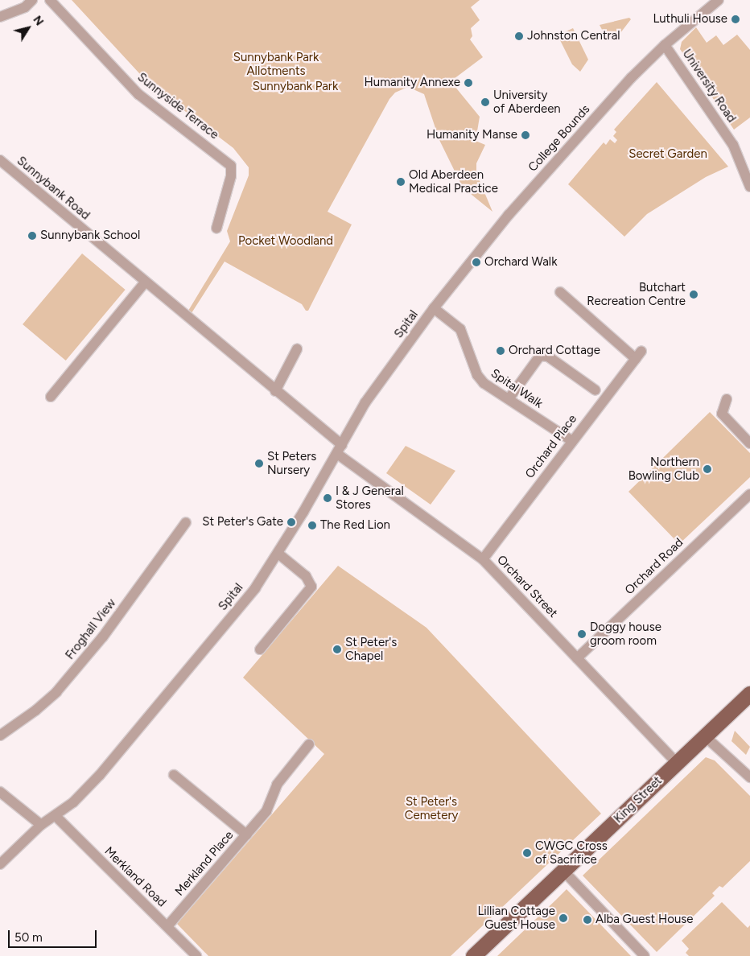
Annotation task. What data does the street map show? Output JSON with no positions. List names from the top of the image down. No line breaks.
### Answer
{"streets":{"main road":["King Street"],"street":["University Road","Sunnyside Terrace","College Bounds","Sunnybank Road","Spital","Spital Walk","Orchard Place","Orchard Road","Orchard Street","Froghall View","Merkland Place","Merkland Road"]},"crossings":[["University Road","College Bounds"],["College Bounds","Spital"],["College Bounds","Spital Walk"],["Sunnybank Road","Spital"],["Sunnybank Road","Orchard Street"],["Spital","Spital Walk"],["Spital","Orchard Street"],["Spital","Merkland Road"],["Spital Walk","Orchard Place"],["Orchard Place","Orchard Street"],["Orchard Road","Orchard Street"],["Orchard Street","King Street"],["Merkland Place","Merkland Road"]],"parks":["Sunnybank Park Allotments","Sunnybank Park","Secret Garden","Pocket Woodland","St Peter's Cemetery"],"places":["Luthuli House","Johnston Central","Humanity Annexe","University of Aberdeen","Humanity Manse","Old Aberdeen Medical Practice","Sunnybank School","Orchard Walk","Butchart Recreation Centre","Orchard Cottage","St Peters Nursery","Northern Bowling Club","I & J General Stores","St Peter's Gate","The Red Lion","Doggy house groom room","St Peter's Chapel","CWGC Cross of Sacrifice","Lillian Cottage Guest House","Alba Guest House"],"scale_bar":"50 m","north":"top right"}
